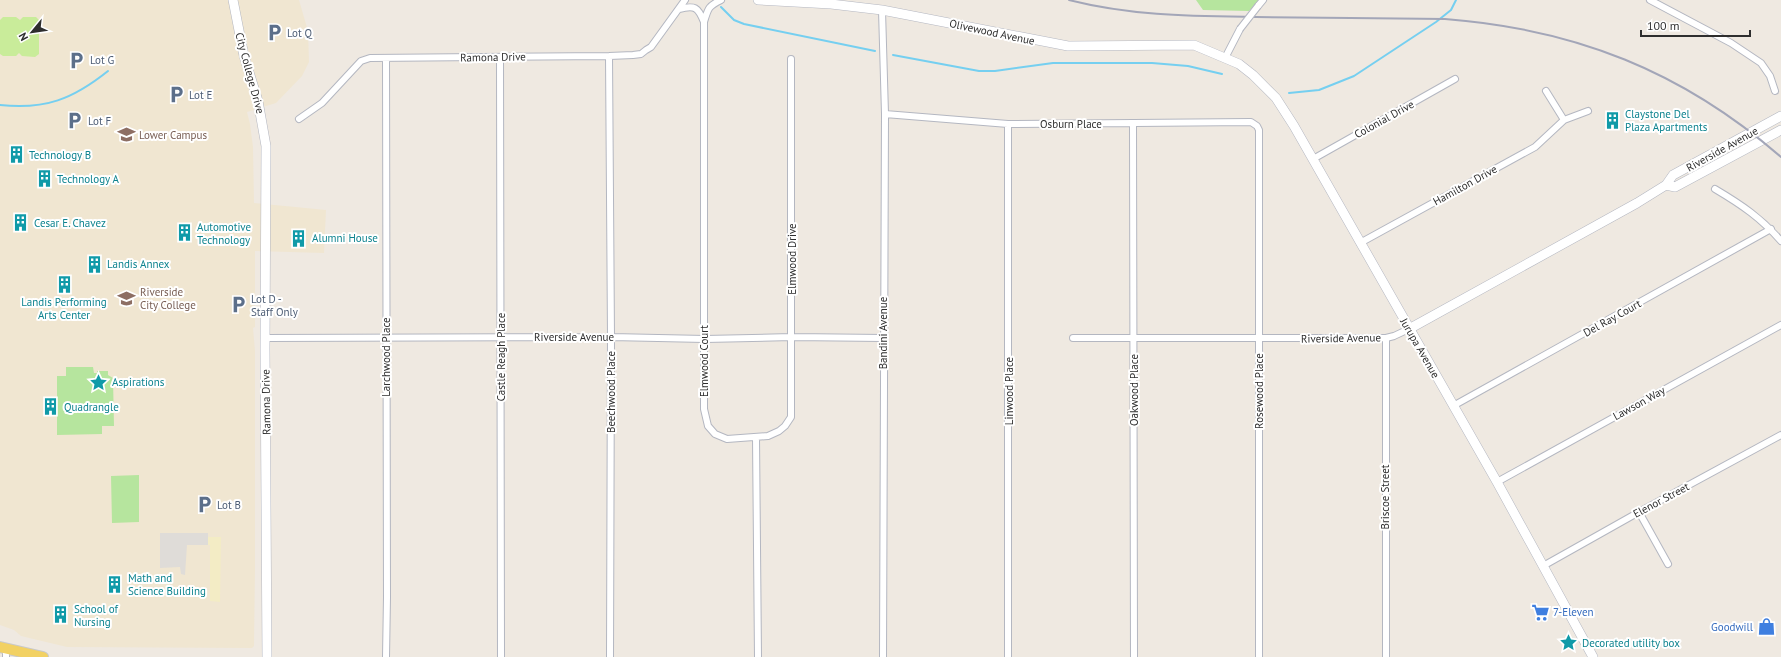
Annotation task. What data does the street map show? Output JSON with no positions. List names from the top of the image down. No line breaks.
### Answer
{"streets":{"street":["Olivewood Avenue","Ramona Drive","City College Drive","Colonial Drive","Osburn Place","Riverside Avenue","Hamilton Drive","Elmwood Drive","Del Ray Court","Bandini Avenue","Jurupa Avenue","Larchwood Place","Castle Reagh Place","Elmwood Court","Oakwood Place","Linwood Place","Rosewood Place","Beechwood Place","Lawson Way","Briscoe Street","Elenor Street"]},"crossings":[["Olivewood Avenue","Bandini Avenue"],["Olivewood Avenue","Jurupa Avenue"],["Ramona Drive","City College Drive"],["Ramona Drive","Riverside Avenue"],["Ramona Drive","Larchwood Place"],["Ramona Drive","Castle Reagh Place"],["Ramona Drive","Beechwood Place"],["Colonial Drive","Jurupa Avenue"],["Osburn Place","Bandini Avenue"],["Osburn Place","Oakwood Place"],["Osburn Place","Linwood Place"],["Osburn Place","Rosewood Place"],["Riverside Avenue","Elmwood Drive"],["Riverside Avenue","Bandini Avenue"],["Riverside Avenue","Jurupa Avenue"],["Riverside Avenue","Larchwood Place"],["Riverside Avenue","Castle Reagh Place"],["Riverside Avenue","Elmwood Court"],["Riverside Avenue","Oakwood Place"],["Riverside Avenue","Rosewood Place"],["Riverside Avenue","Beechwood Place"],["Riverside Avenue","Briscoe Street"],["Hamilton Drive","Jurupa Avenue"],["Elmwood Drive","Elmwood Court"],["Del Ray Court","Jurupa Avenue"],["Jurupa Avenue","Lawson Way"],["Jurupa Avenue","Elenor Street"]],"places":{"parking":["Lot Q","Lot G","Lot E","Lot F","Lot D - Staff Only","Lot B"],"building":["Claystone Del Plaza Apartments","Technology B","Technology A","Cesar E. Chavez","Automotive Technology","Alumni House","Landis Annex","Landis Performing Arts Center","Quadrangle","Math and Science Building","School of Nursing"],"school or university":["Lower Campus","Riverside City College"],"place":["Aspirations","Decorated utility box"],"supermarket":["7-Eleven"],"shop":["Goodwill"]},"scale_bar":"100 m","north":"bottom left"}
